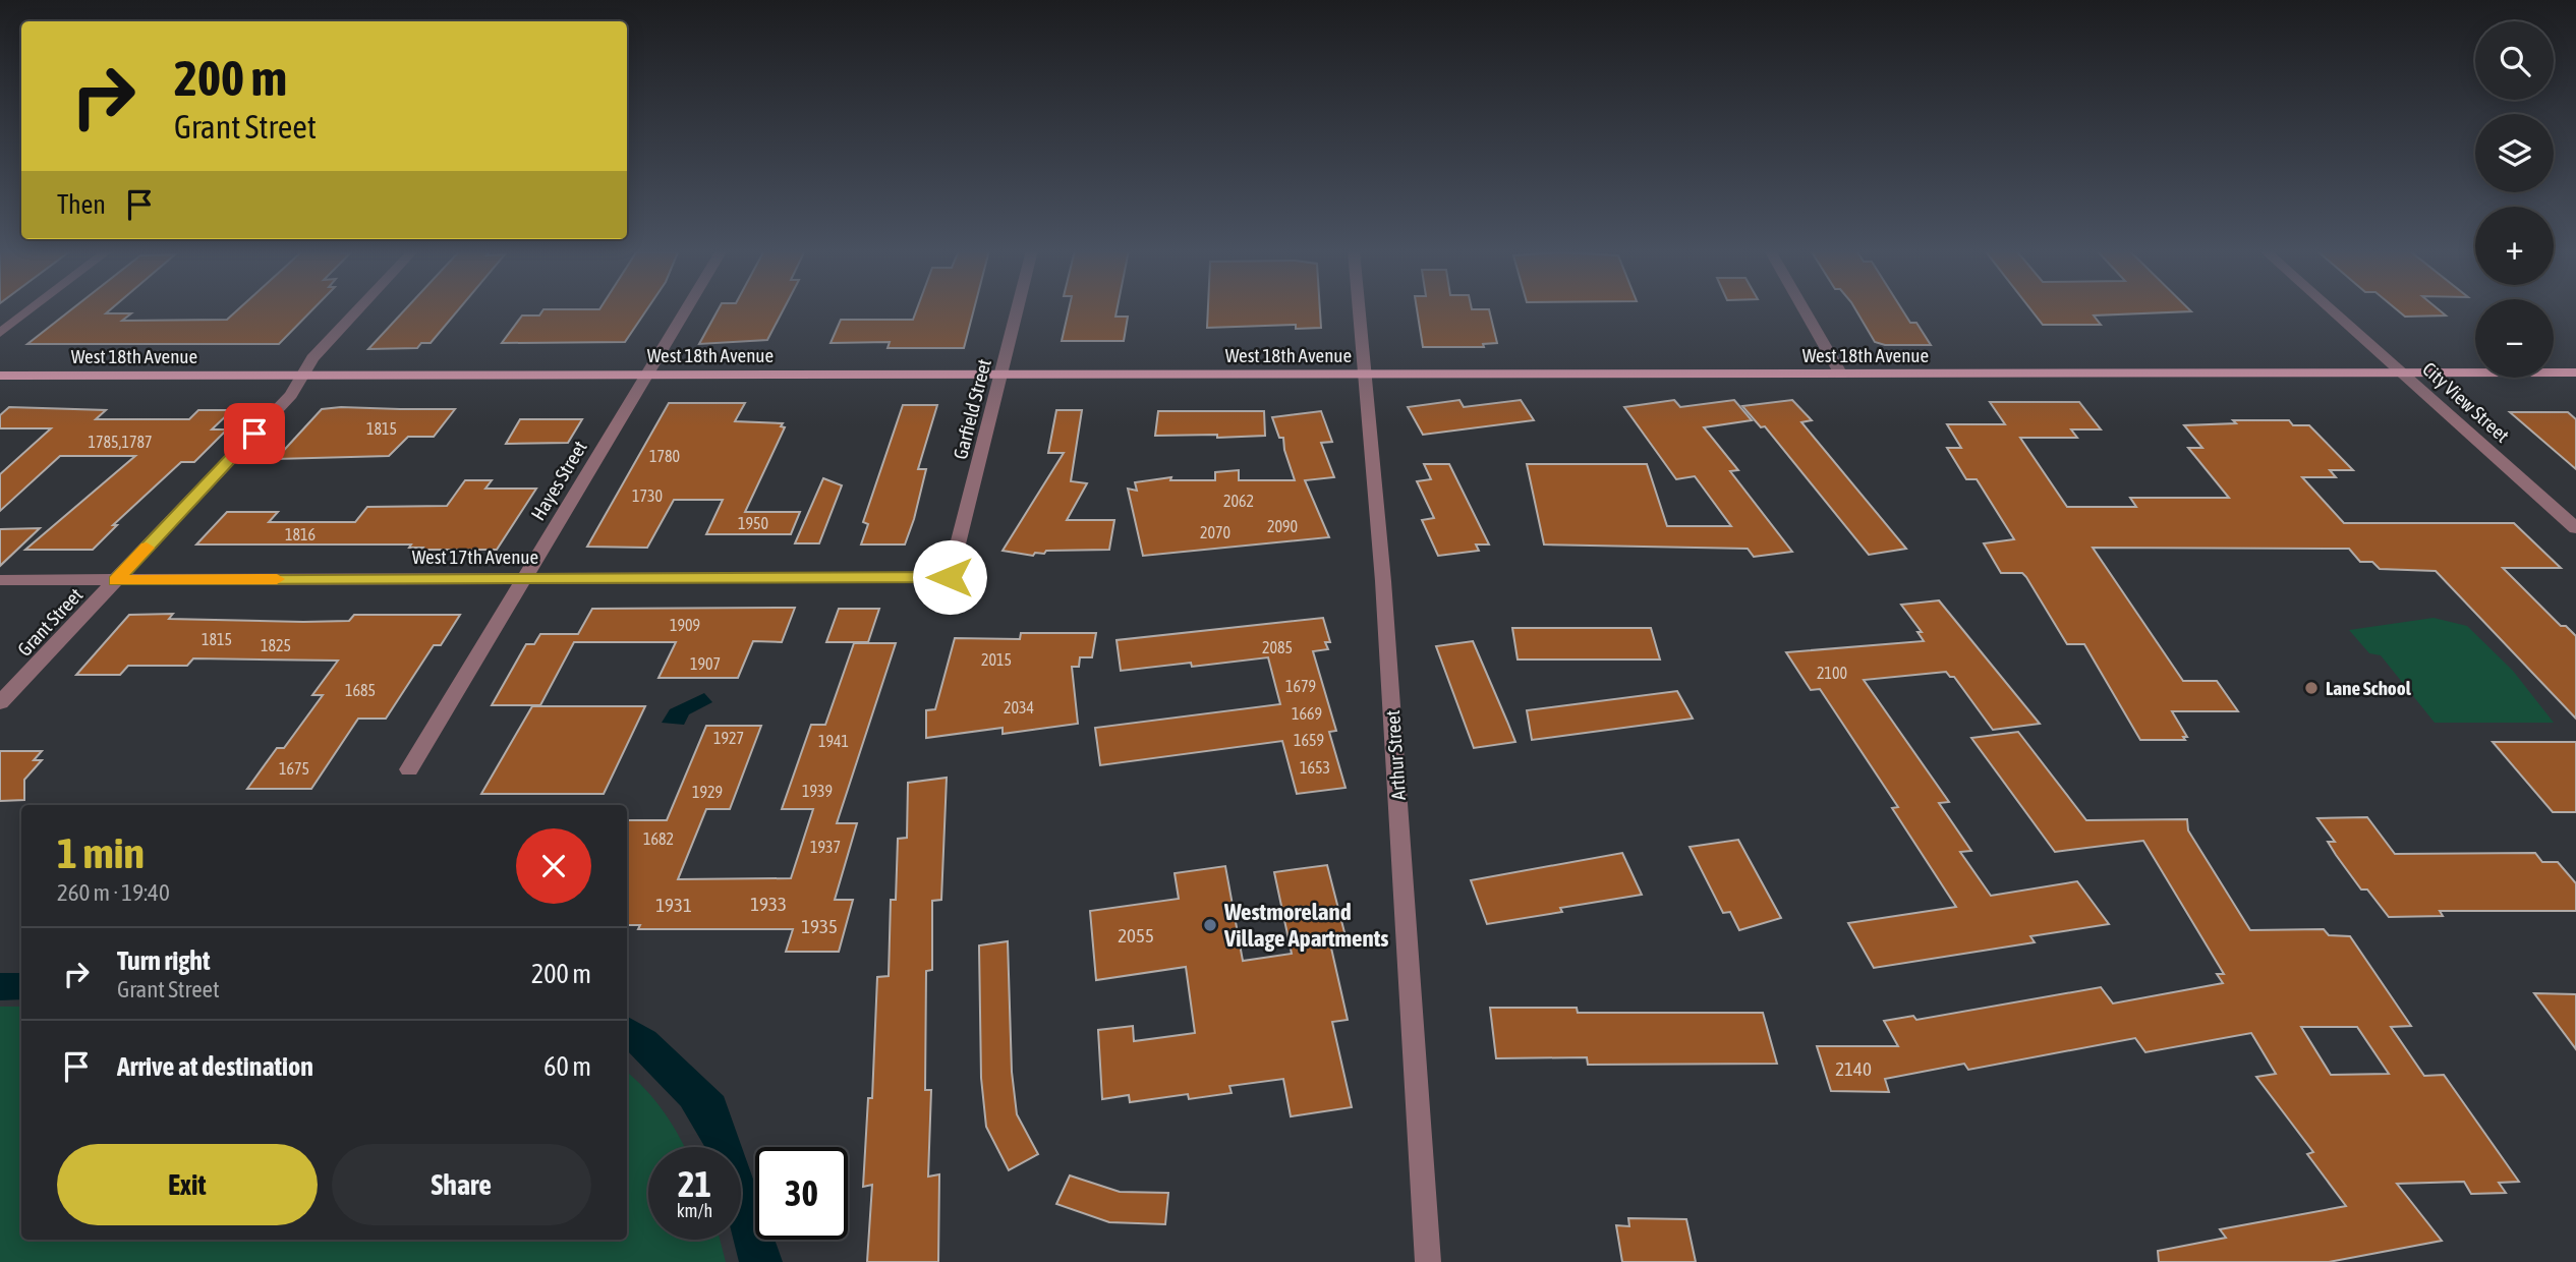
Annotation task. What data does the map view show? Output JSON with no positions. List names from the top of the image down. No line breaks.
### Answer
{"streets":{"main road":["West 18th Avenue"],"street":["City View Street","Garfield Street","Hayes Street","West 17th Avenue","Grant Street","Arthur Street"]},"crossings":[["West 18th Avenue","City View Street"],["West 18th Avenue","Garfield Street"],["West 18th Avenue","Hayes Street"],["West 18th Avenue","Grant Street"],["West 18th Avenue","Arthur Street"],["Garfield Street","West 17th Avenue"],["Hayes Street","West 17th Avenue"],["West 17th Avenue","Grant Street"]],"places":["Lane School","Westmoreland Village Apartments"],"house_numbers":["1815","1785,1787","1780","1730","2062","1950","2090","2070","1816","1909","1815","1825","2085","2015","1907","2100","1679","1685","2034","1669","1927","1659","1941","1653","1675","1939","1929","1682","1937","1933","1931","1935","2055","2140"],"page":{"map_buttons":["+","−"],"turn":["200 m","Grant Street"],"then":"Then","heading":["1 min","260 m · 19:40"],"list":[{"name":"Turn right","note":"Grant Street","value":"200 m"},{"name":"Arrive at destination","value":"60 m"}],"buttons":["Exit","Share"],"speed":"21 km/h","limit":"30"}}
